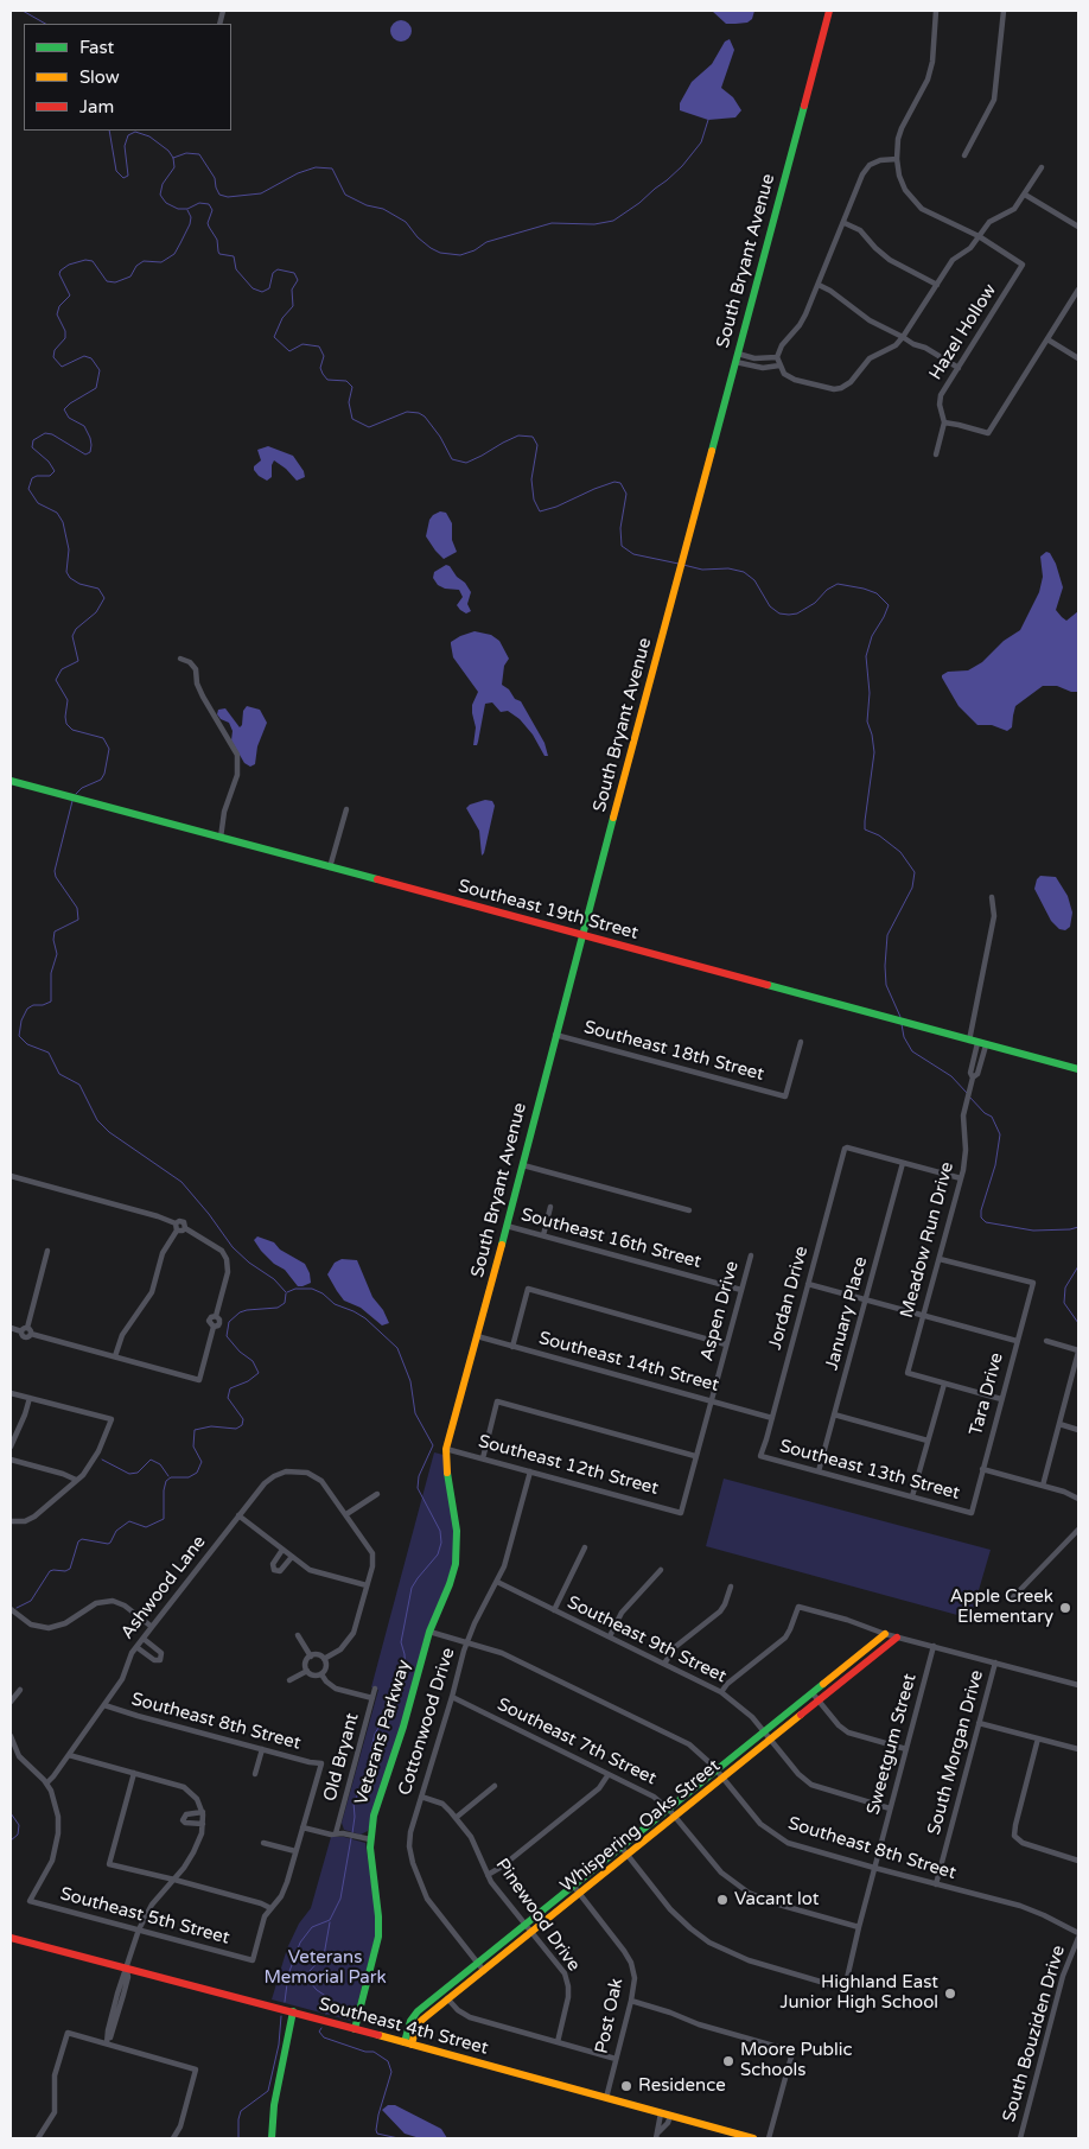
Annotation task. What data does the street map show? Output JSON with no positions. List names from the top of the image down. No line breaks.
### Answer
{"streets":{"street":["South Bryant Avenue","Hazel Hollow","Southeast 19th Street","Southeast 18th Street","Southeast 16th Street","Meadow Run Drive","Jordan Drive","Aspen Drive","January Place","Southeast 14th Street","Tara Drive","Southeast 12th Street","Southeast 13th Street","Ashwood Lane","Southeast 9th Street","Southeast 8th Street","Cottonwood Drive","Veterans Parkway","Southeast 7th Street","Sweetgum Street","South Morgan Drive","Old Bryant","Whispering Oaks Street","Pinewood Drive","Southeast 5th Street","Post Oak","Southeast 4th Street","South Bouziden Drive"]},"crossings":[["South Bryant Avenue","Southeast 19th Street"],["South Bryant Avenue","Southeast 18th Street"],["South Bryant Avenue","Southeast 16th Street"],["South Bryant Avenue","Southeast 14th Street"],["South Bryant Avenue","Southeast 12th Street"],["South Bryant Avenue","Veterans Parkway"],["Southeast 19th Street","Meadow Run Drive"],["Southeast 16th Street","Aspen Drive"],["Meadow Run Drive","Tara Drive"],["Jordan Drive","January Place"],["Jordan Drive","Southeast 14th Street"],["Jordan Drive","Southeast 13th Street"],["Aspen Drive","Southeast 14th Street"],["Aspen Drive","Southeast 12th Street"],["January Place","Southeast 13th Street"],["Tara Drive","Southeast 13th Street"],["Southeast 12th Street","Cottonwood Drive"],["Southeast 12th Street","Veterans Parkway"],["Ashwood Lane","Southeast 8th Street"],["Ashwood Lane","Southeast 5th Street"],["Southeast 9th Street","Cottonwood Drive"],["Southeast 9th Street","Sweetgum Street"],["Southeast 9th Street","Whispering Oaks Street"],["Southeast 8th Street","Cottonwood Drive"],["Southeast 8th Street","Veterans Parkway"],["Southeast 8th Street","Sweetgum Street"],["Southeast 8th Street","South Morgan Drive"],["Southeast 8th Street","Whispering Oaks Street"],["Cottonwood Drive","Southeast 7th Street"],["Cottonwood Drive","Whispering Oaks Street"],["Cottonwood Drive","Pinewood Drive"],["Veterans Parkway","Southeast 4th Street"],["Southeast 7th Street","Sweetgum Street"],["Southeast 7th Street","Whispering Oaks Street"],["Sweetgum Street","Whispering Oaks Street"],["Whispering Oaks Street","Pinewood Drive"],["Whispering Oaks Street","Post Oak"],["Whispering Oaks Street","Southeast 4th Street"],["Post Oak","Southeast 4th Street"]],"parks":["Veterans Memorial Park"],"places":["Apple Creek Elementary","Vacant lot","Highland East Junior High School","Moore Public Schools","Residence"],"legend":["Fast","Slow","Jam"]}
